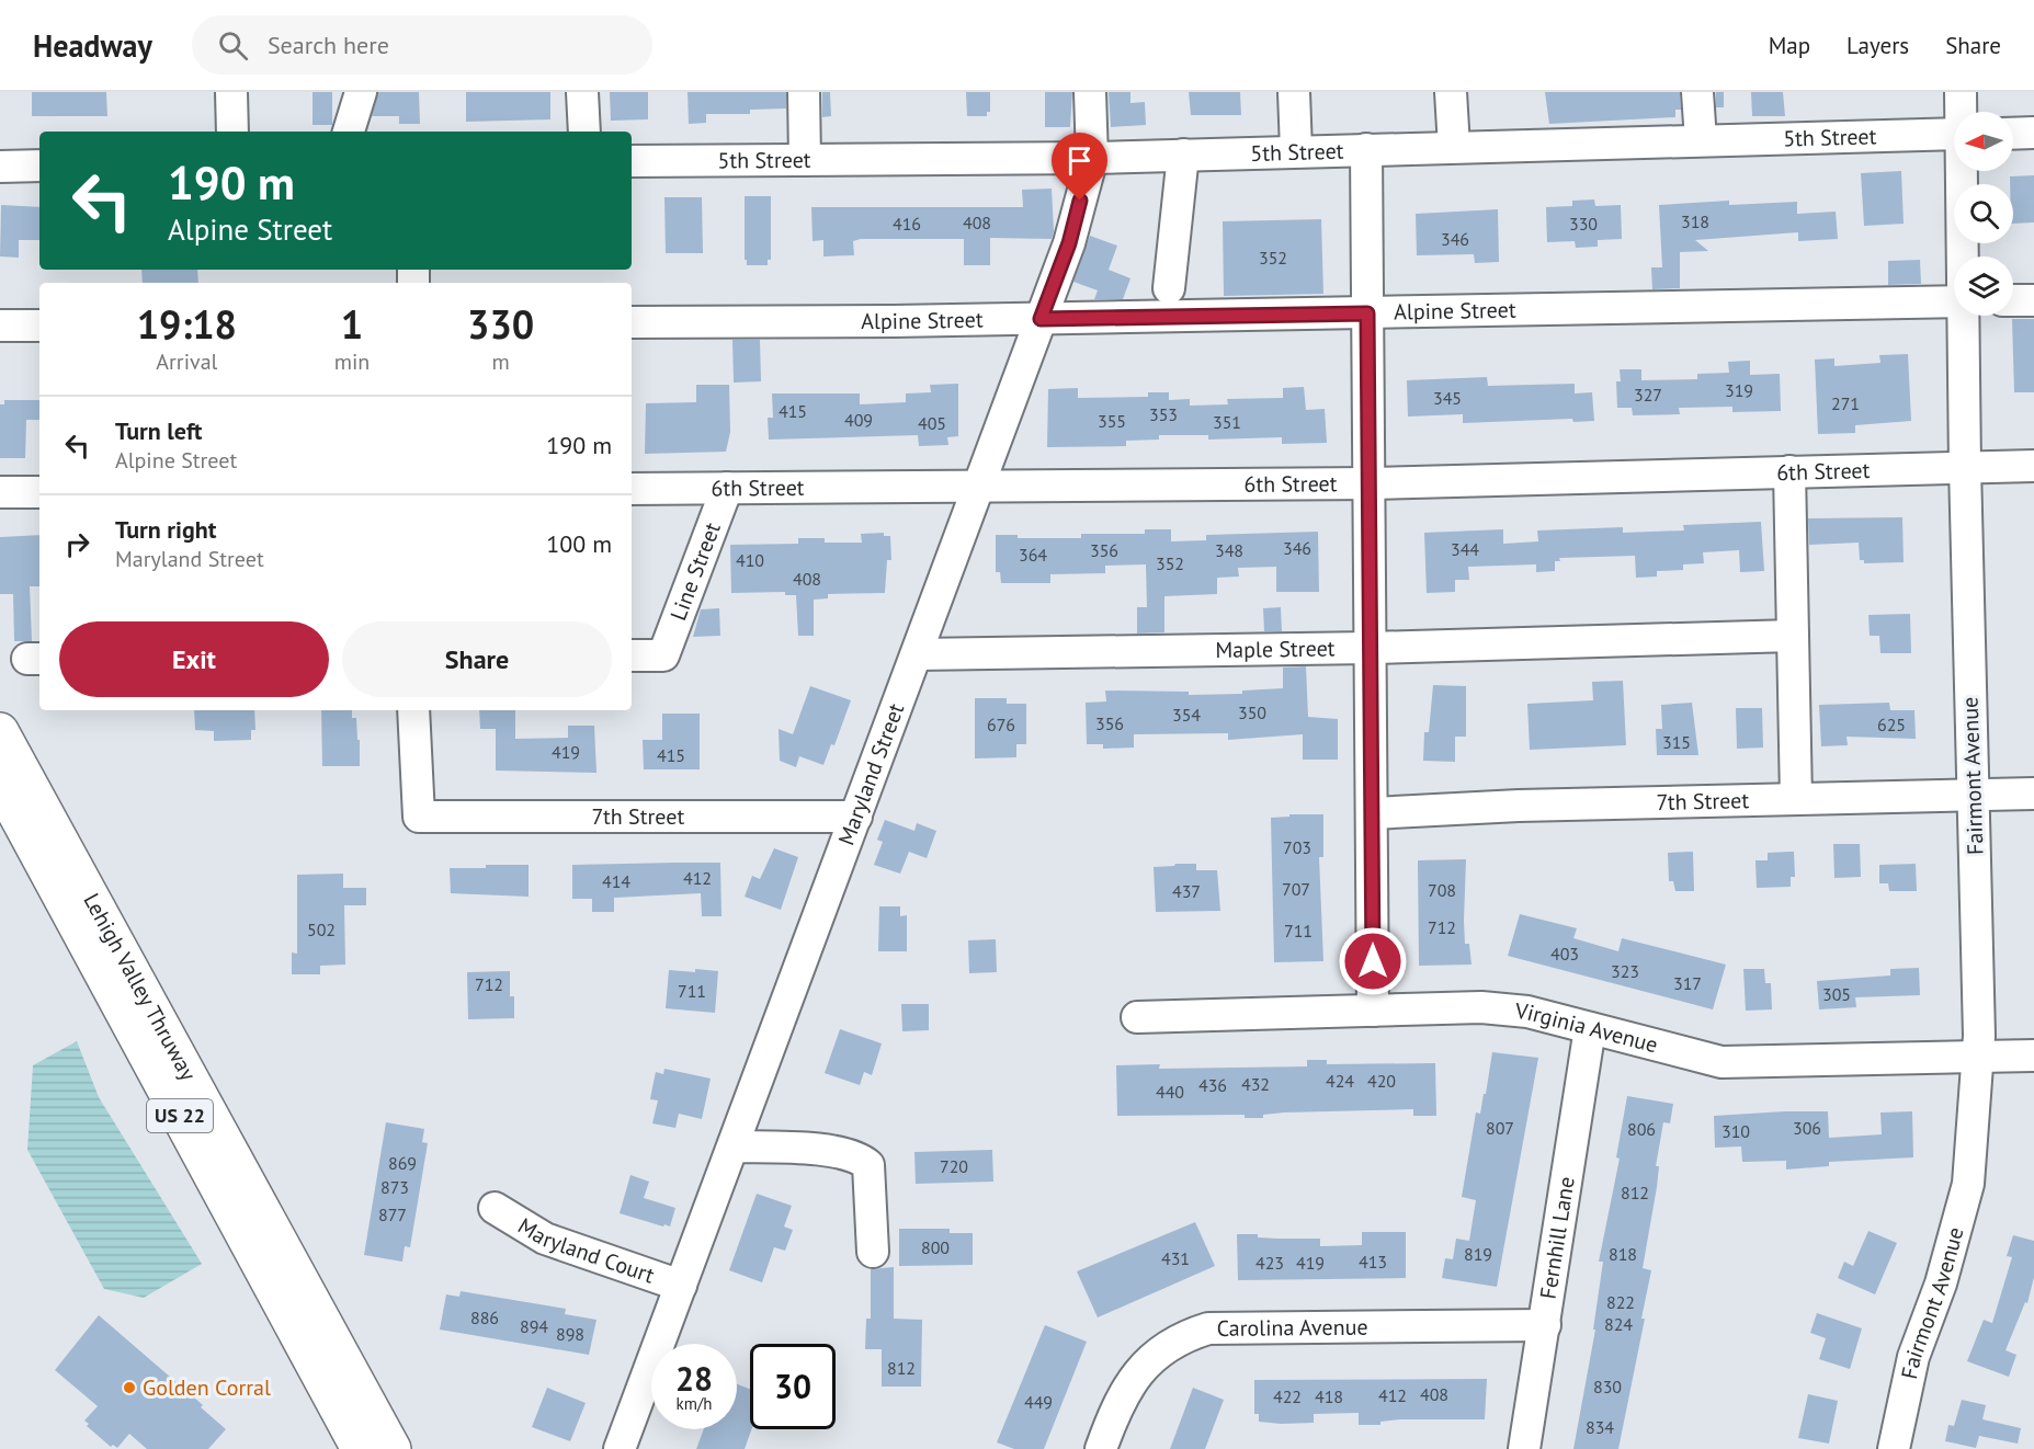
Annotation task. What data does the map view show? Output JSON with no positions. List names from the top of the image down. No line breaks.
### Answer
{"streets":{"highway":["Lehigh Valley Thruway","US 22"],"street":["5th Street","Alpine Street","6th Street","Line Street","Maple Street","Maryland Street","Fairmont Avenue","7th Street","Virginia Avenue","Fernhill Lane","Maryland Court","Carolina Avenue"]},"crossings":[["5th Street","Maryland Street"],["Alpine Street","Maryland Street"],["6th Street","Line Street"],["6th Street","Maryland Street"],["6th Street","Fairmont Avenue"],["Maple Street","Maryland Street"],["Maryland Street","7th Street"],["Maryland Street","Maryland Court"],["Fairmont Avenue","7th Street"],["Fairmont Avenue","Virginia Avenue"],["Virginia Avenue","Fernhill Lane"],["Fernhill Lane","Carolina Avenue"]],"places":["Golden Corral"],"house_numbers":["318","408","416","330","346","352","319","327","345","271","415","353","409","355","351","405","346","344","356","348","364","410","352","408","350","354","356","676","625","315","419","415","703","412","414","707","708","437","712","502","711","403","323","317","712","711","305","424","420","432","436","440","807","306","806","310","869","720","873","812","877","800","819","818","431","413","423","419","822","886","824","894","898","812","830","408","412","422","418","449","834"],"north":"left","page":{"header":"Headway","search":"Search here","nav":["Map","Layers","Share"],"turn":["190 m","Alpine Street"],"eta":["19:18","Arrival","1","min","330","m"],"list":[{"name":"Turn left","note":"Alpine Street","value":"190 m"},{"name":"Turn right","note":"Maryland Street","value":"100 m"}],"buttons":["Exit","Share"],"speed":"28 km/h","limit":"30"}}
